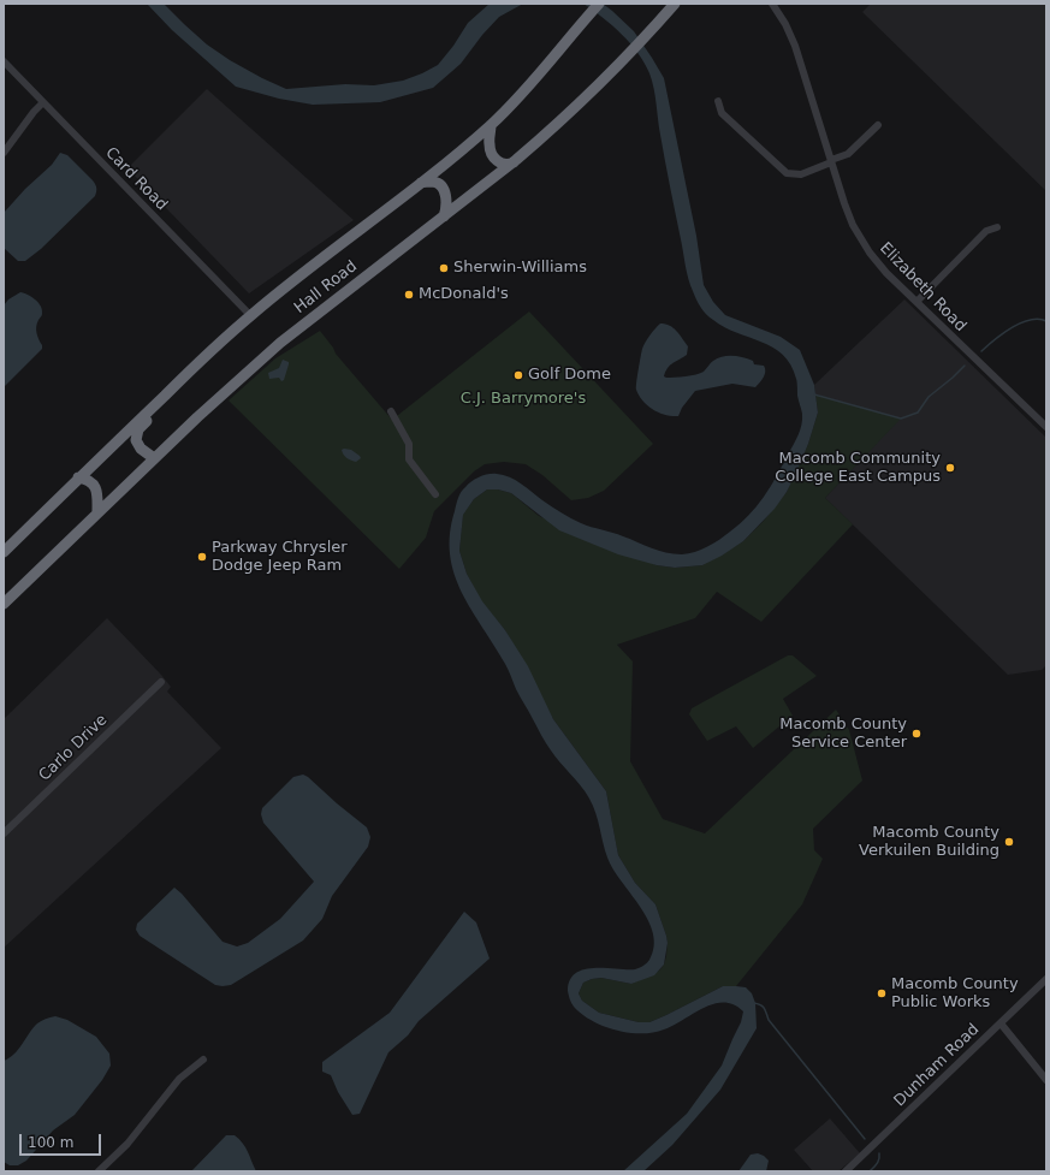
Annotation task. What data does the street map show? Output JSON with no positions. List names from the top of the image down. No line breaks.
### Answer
{"streets":{"highway":["Hall Road"],"street":["Card Road","Elizabeth Road","Carlo Drive","Dunham Road"]},"crossings":[["Card Road","Hall Road"]],"parks":["C.J. Barrymore's"],"places":["Sherwin-Williams","McDonald's","Golf Dome","Macomb Community College East Campus","Parkway Chrysler Dodge Jeep Ram","Macomb County Service Center","Macomb County Verkuilen Building","Macomb County Public Works"],"scale_bar":"100 m"}
